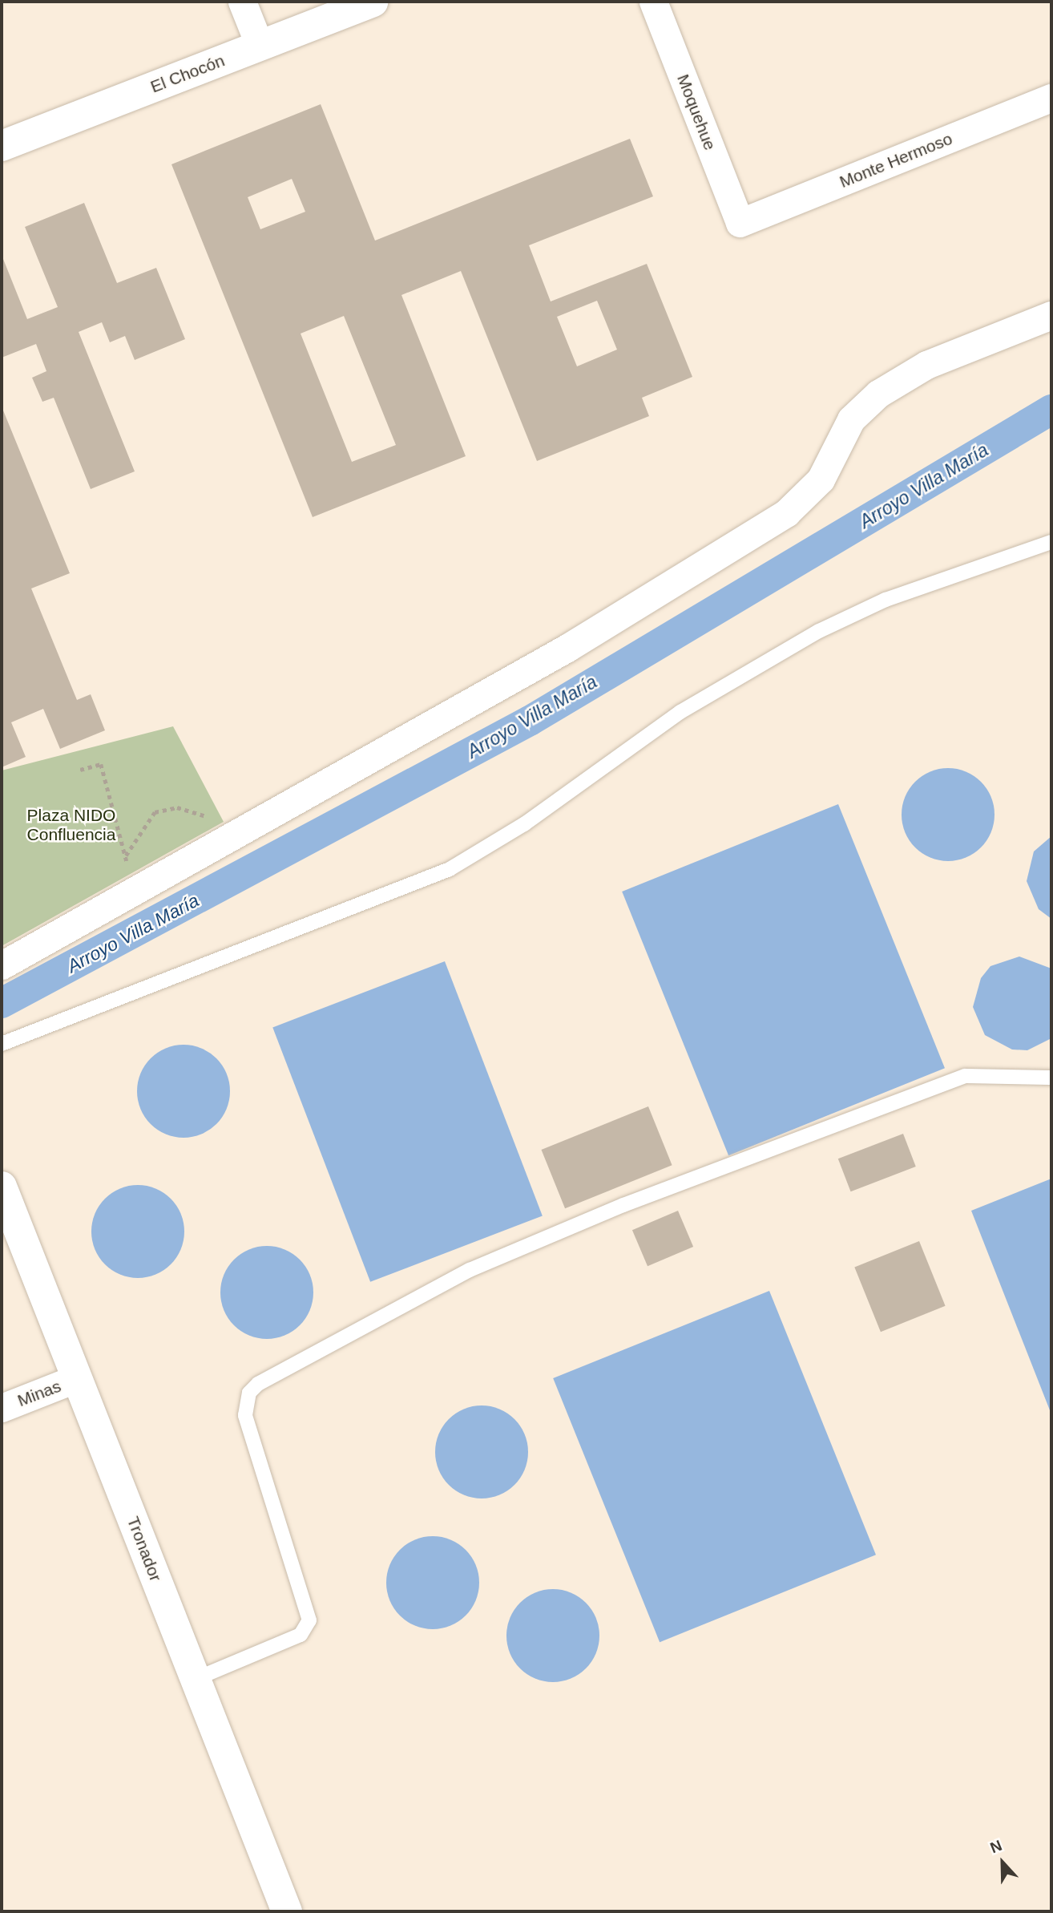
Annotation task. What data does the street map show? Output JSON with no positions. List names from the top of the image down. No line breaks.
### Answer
{"streets":{"main road":["El Chocón","Tronador"],"street":["Moquehue","Monte Hermoso","Minas"]},"crossings":[["Moquehue","Monte Hermoso"],["Minas","Tronador"]],"water":["Arroyo Villa María"],"parks":["Plaza NIDO Confluencia"],"north":"top"}
